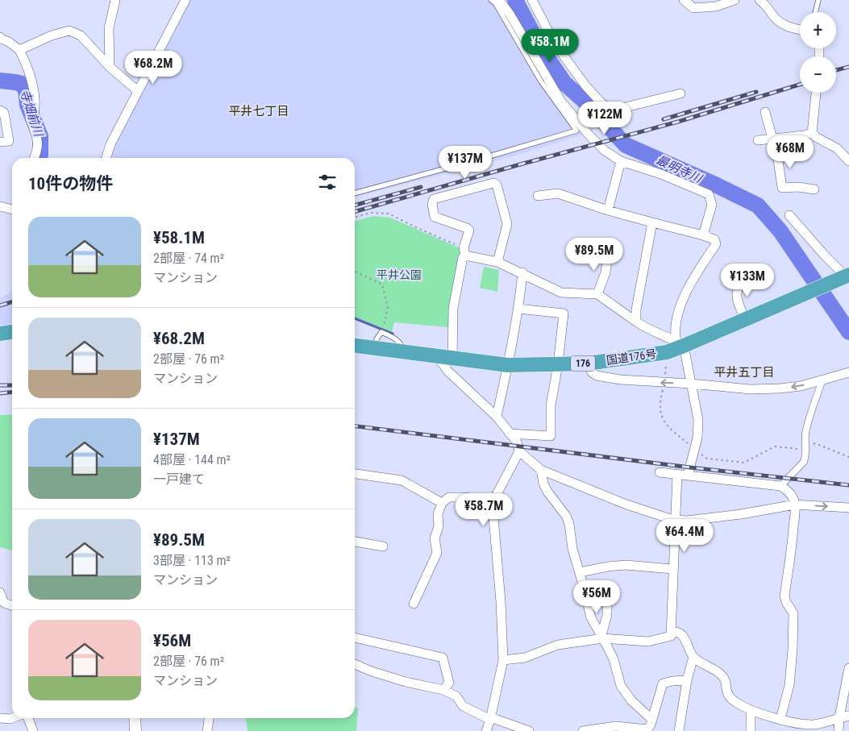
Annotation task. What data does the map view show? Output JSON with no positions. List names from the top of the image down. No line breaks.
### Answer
{"streets":{"highway":["国道176号","176"]},"districts":["平井七丁目","平井五丁目"],"water":["寺畑前川","最明寺川"],"parks":["平井公園"],"page":{"map_buttons":["+","−"],"price":["¥58.1M","¥68.2M","¥122M","¥68M","¥137M","¥89.5M","¥133M","¥58.7M","¥64.4M","¥56M"],"heading":"10件の物件","list":[{"name":"¥58.1M","note":"2部屋 · 74 m² · マンション"},{"name":"¥68.2M","note":"2部屋 · 76 m² · マンション"},{"name":"¥137M","note":"4部屋 · 144 m² · 一戸建て"},{"name":"¥89.5M","note":"3部屋 · 113 m² · マンション"},{"name":"¥56M","note":"2部屋 · 76 m² · マンション"}]}}
